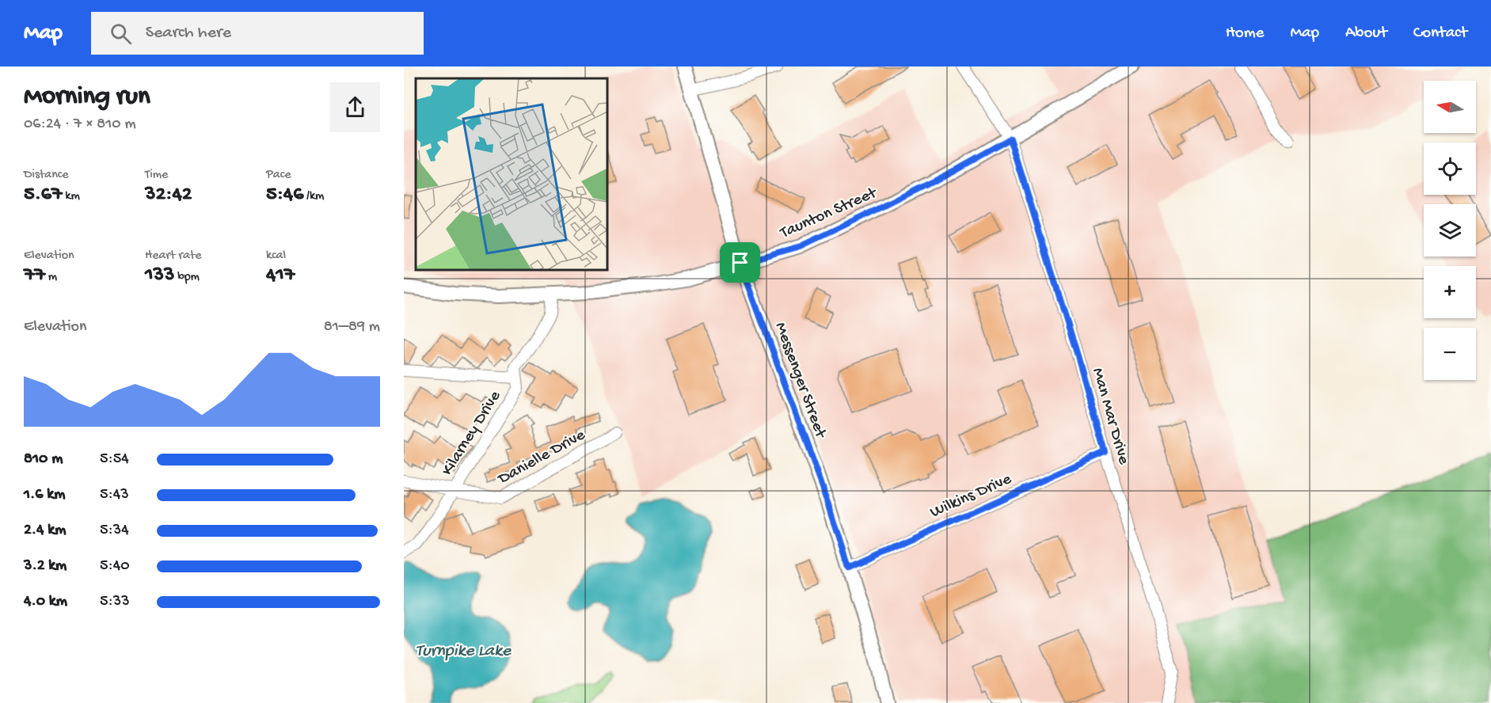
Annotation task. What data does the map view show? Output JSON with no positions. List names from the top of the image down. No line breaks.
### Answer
{"streets":{"main road":["Taunton Street","Messenger Street"],"street":["Man Mar Drive","Kilarney Drive","Danielle Drive","Wilkins Drive"]},"crossings":[["Taunton Street","Messenger Street"],["Taunton Street","Man Mar Drive"],["Taunton Street","Kilarney Drive"],["Messenger Street","Wilkins Drive"],["Man Mar Drive","Wilkins Drive"],["Kilarney Drive","Danielle Drive"]],"water":["Turnpike Lake"],"north":"left","page":{"header":"Map","search":"Search here","nav":["Home","Map","About","Contact"],"heading":["Morning run","06:24 · 7 × 810 m"],"map_buttons":["+","−"],"stats":[["Distance","5.67 km"],["Time","32:42"],["Pace","5:46 /km"],["Elevation","77 m"],["Heart rate","133 bpm"],["kcal","417"]],"chart":["Elevation","81–89 m"],"list":[{"name":"810 m","note":"5:54"},{"name":"1.6 km","note":"5:43"},{"name":"2.4 km","note":"5:34"},{"name":"3.2 km","note":"5:40"},{"name":"4.0 km","note":"5:33"}]}}
